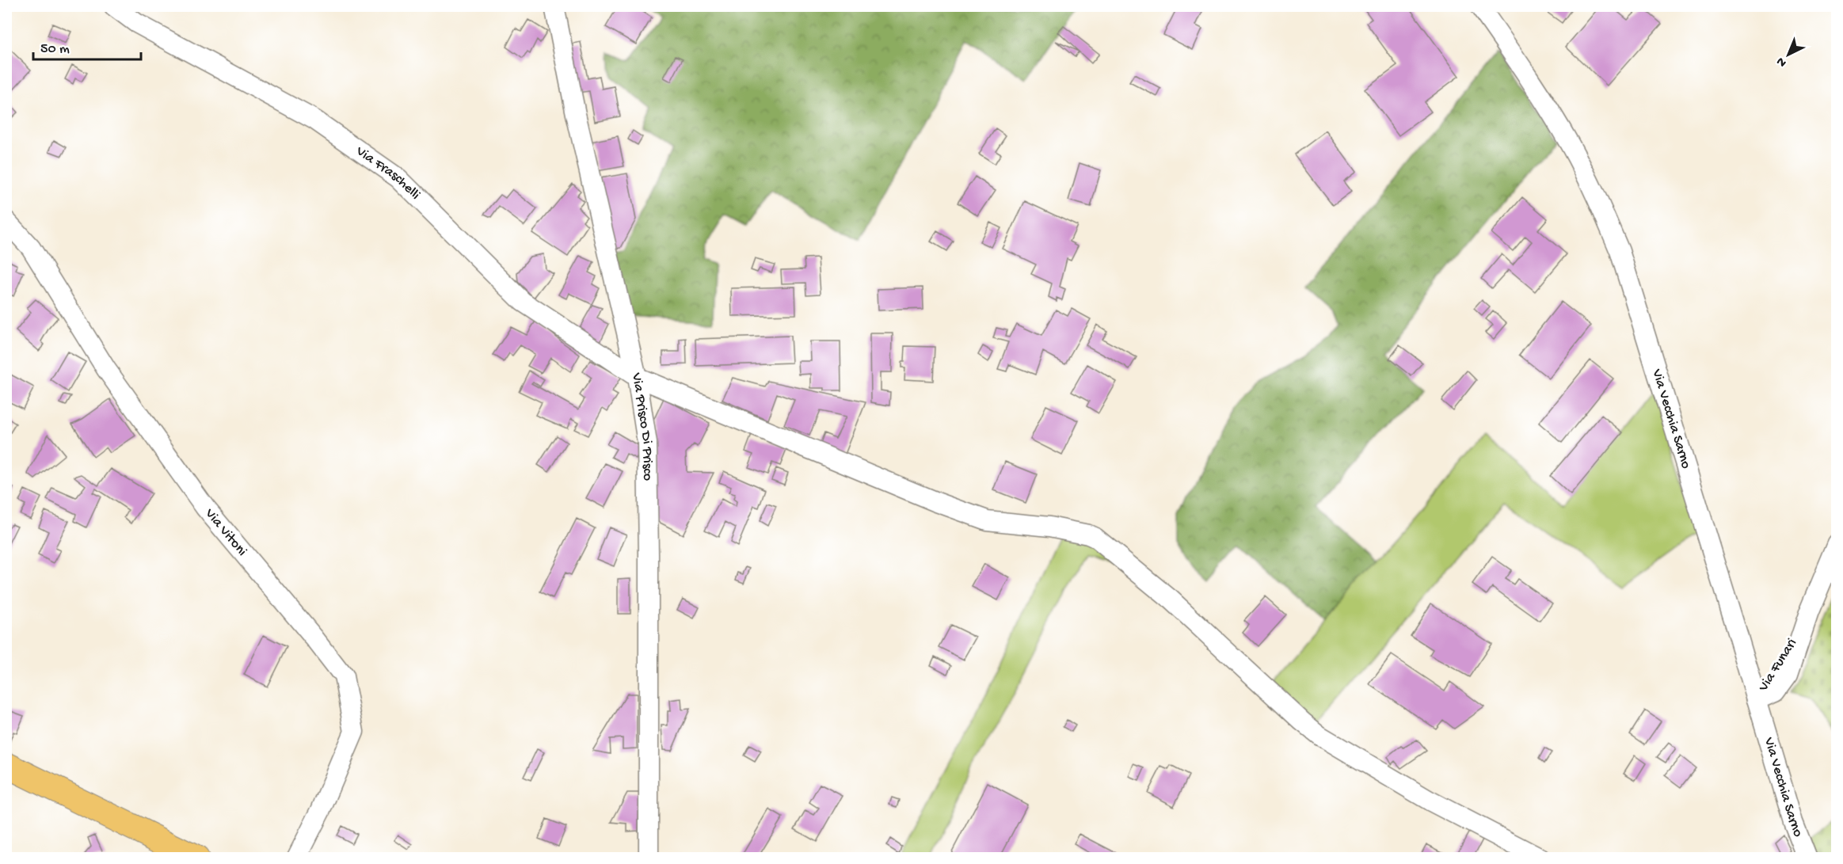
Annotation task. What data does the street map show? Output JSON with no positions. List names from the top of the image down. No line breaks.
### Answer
{"streets":{"street":["Via Fraschelli","Via Vecchia Sarno","Via Prisco Di Prisco","Via Vitoni","Via Funari"]},"crossings":[["Via Fraschelli","Via Prisco Di Prisco"],["Via Vecchia Sarno","Via Funari"]],"scale_bar":"50 m","north":"bottom left"}
